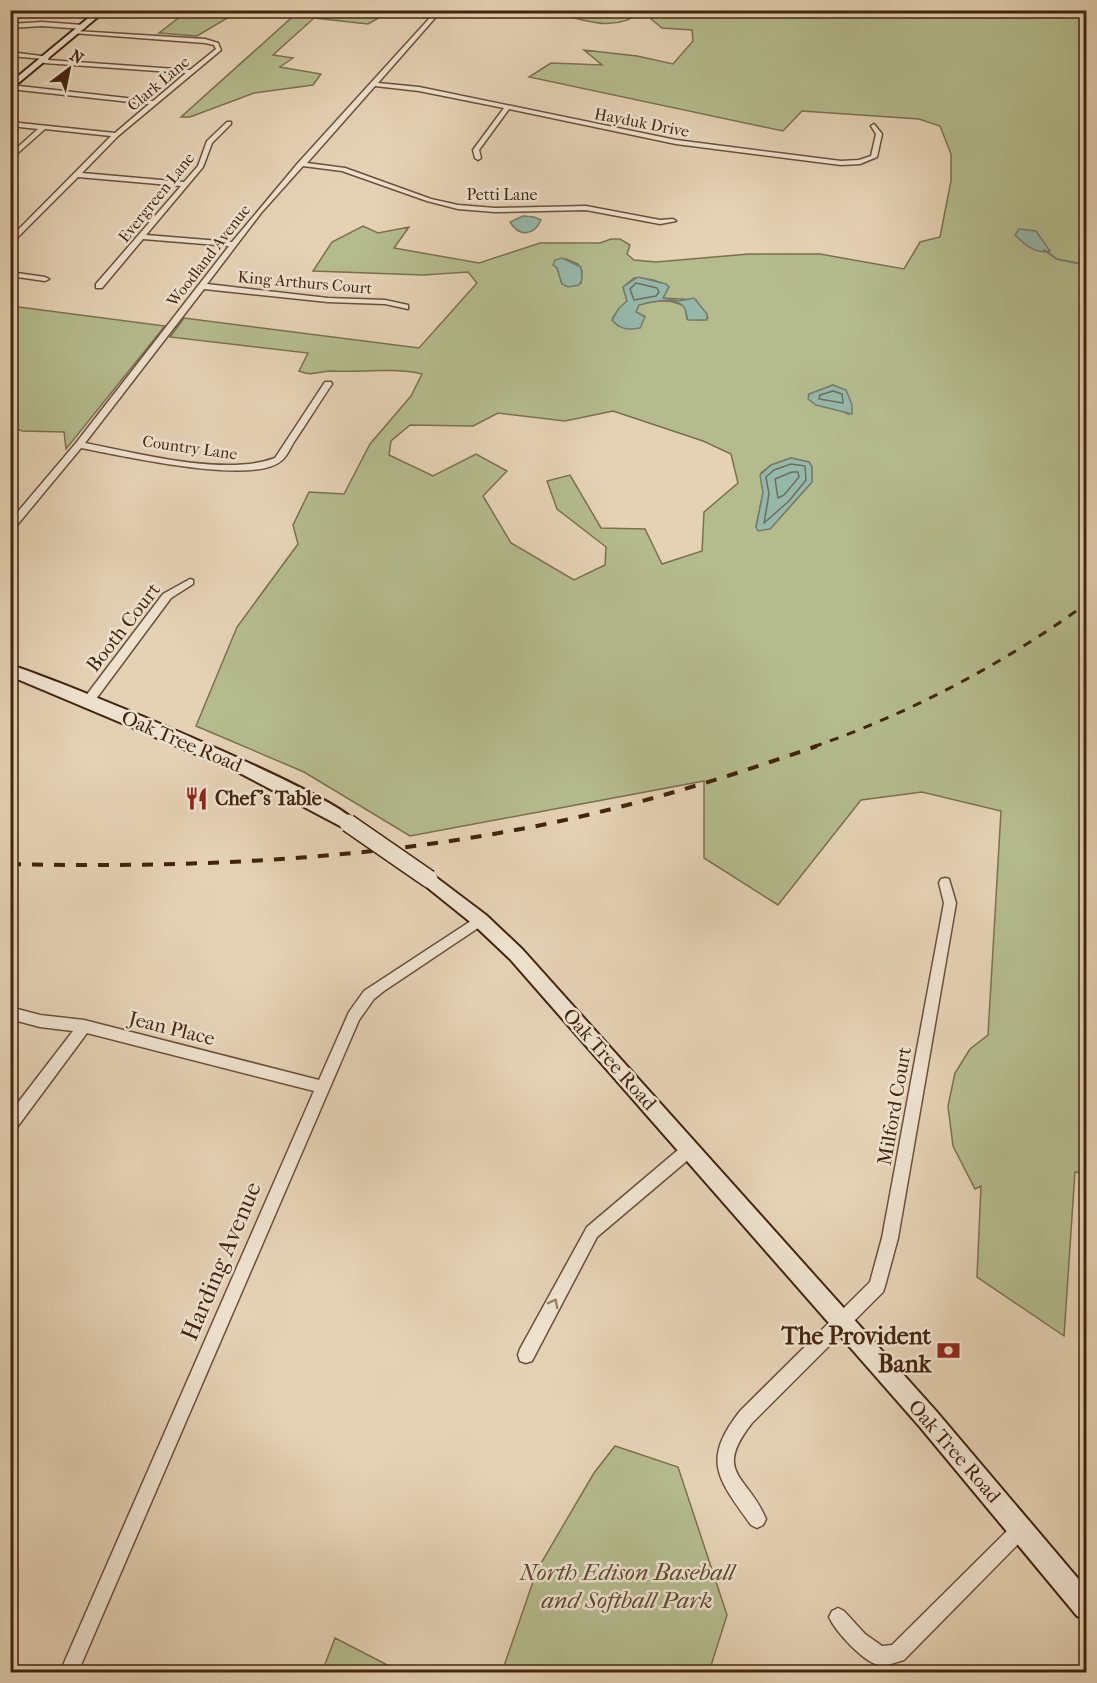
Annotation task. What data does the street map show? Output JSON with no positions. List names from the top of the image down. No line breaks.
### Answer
{"streets":{"main road":["Oak Tree Road"],"street":["Clark Lane","Hayduk Drive","Petti Lane","Evergreen Lane","Woodland Avenue","King Arthurs Court","Country Lane","Booth Court","Jean Place","Milford Court","Harding Avenue"]},"crossings":[["Hayduk Drive","Woodland Avenue"],["Petti Lane","Woodland Avenue"],["Woodland Avenue","King Arthurs Court"],["Woodland Avenue","Country Lane"],["Booth Court","Oak Tree Road"],["Oak Tree Road","Milford Court"],["Oak Tree Road","Harding Avenue"],["Jean Place","Harding Avenue"]],"parks":["North Edison Baseball and Softball Park"],"places":{"restaurant":["Chef's Table"],"bank":["The Provident Bank"]},"north":"top right"}
